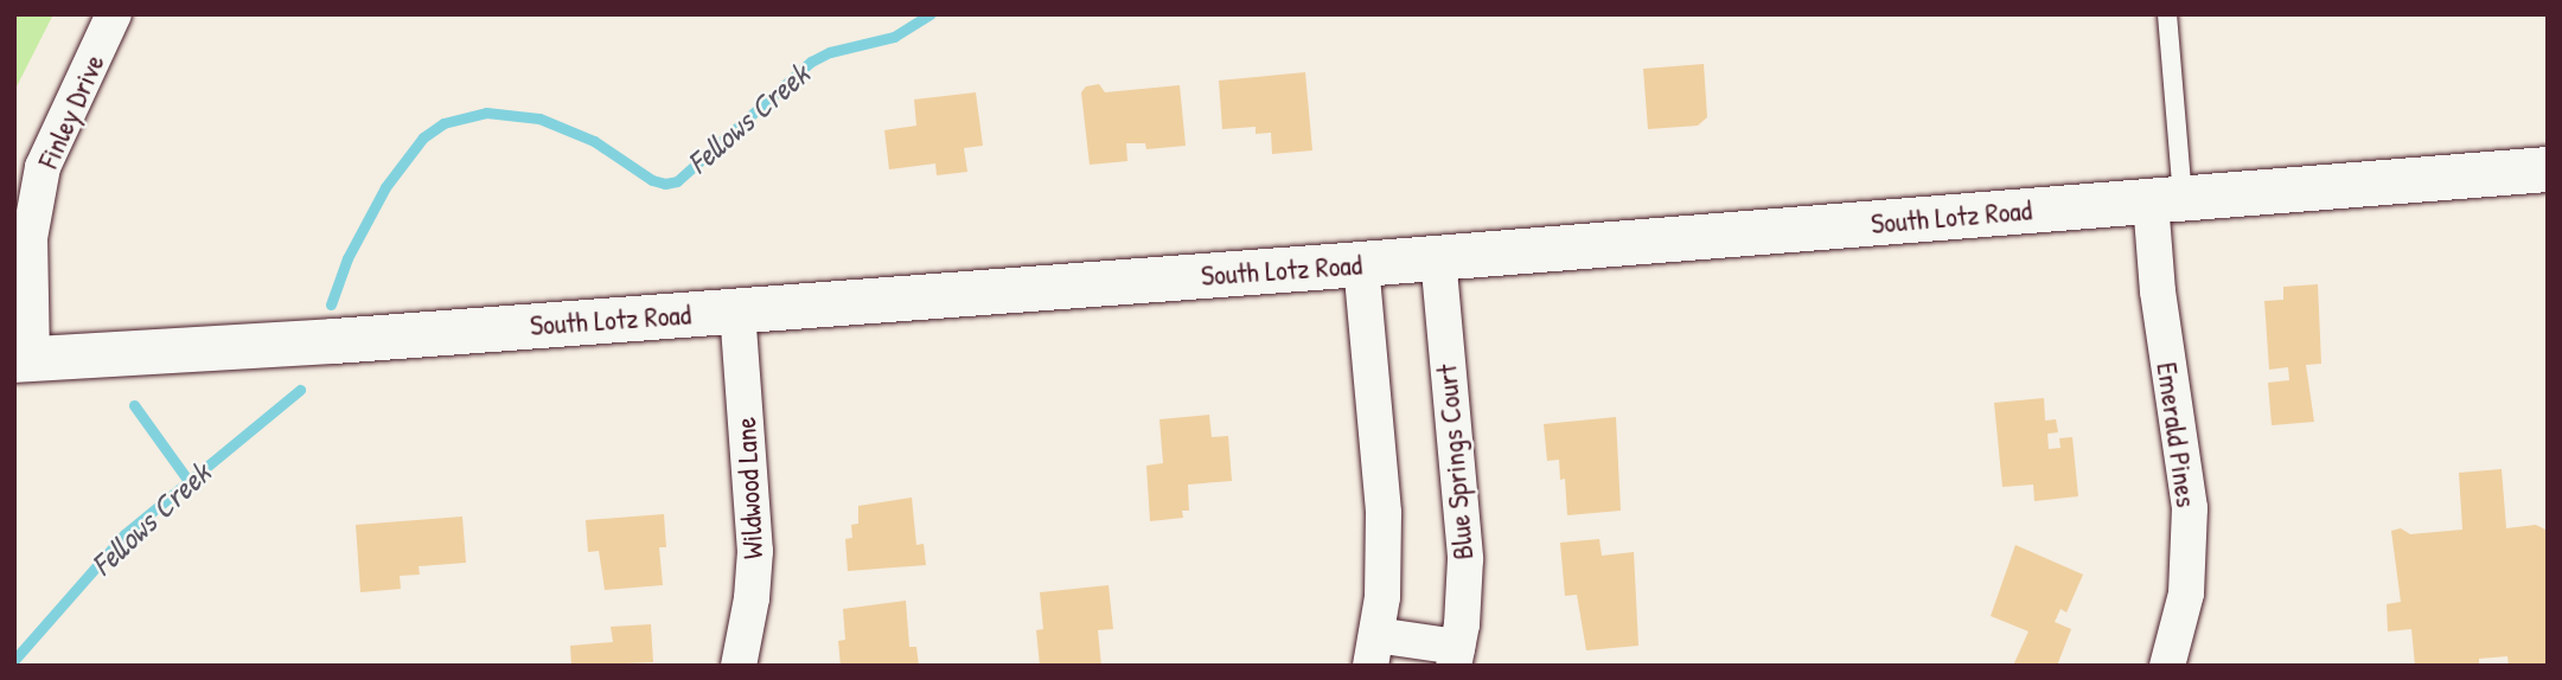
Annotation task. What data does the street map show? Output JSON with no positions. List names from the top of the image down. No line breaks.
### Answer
{"streets":{"street":["Finley Drive","South Lotz Road","Emerald Pines","Blue Springs Court","Wildwood Lane"]},"crossings":[["Finley Drive","South Lotz Road"],["South Lotz Road","Emerald Pines"],["South Lotz Road","Blue Springs Court"],["South Lotz Road","Wildwood Lane"]],"water":["Fellows Creek"]}
